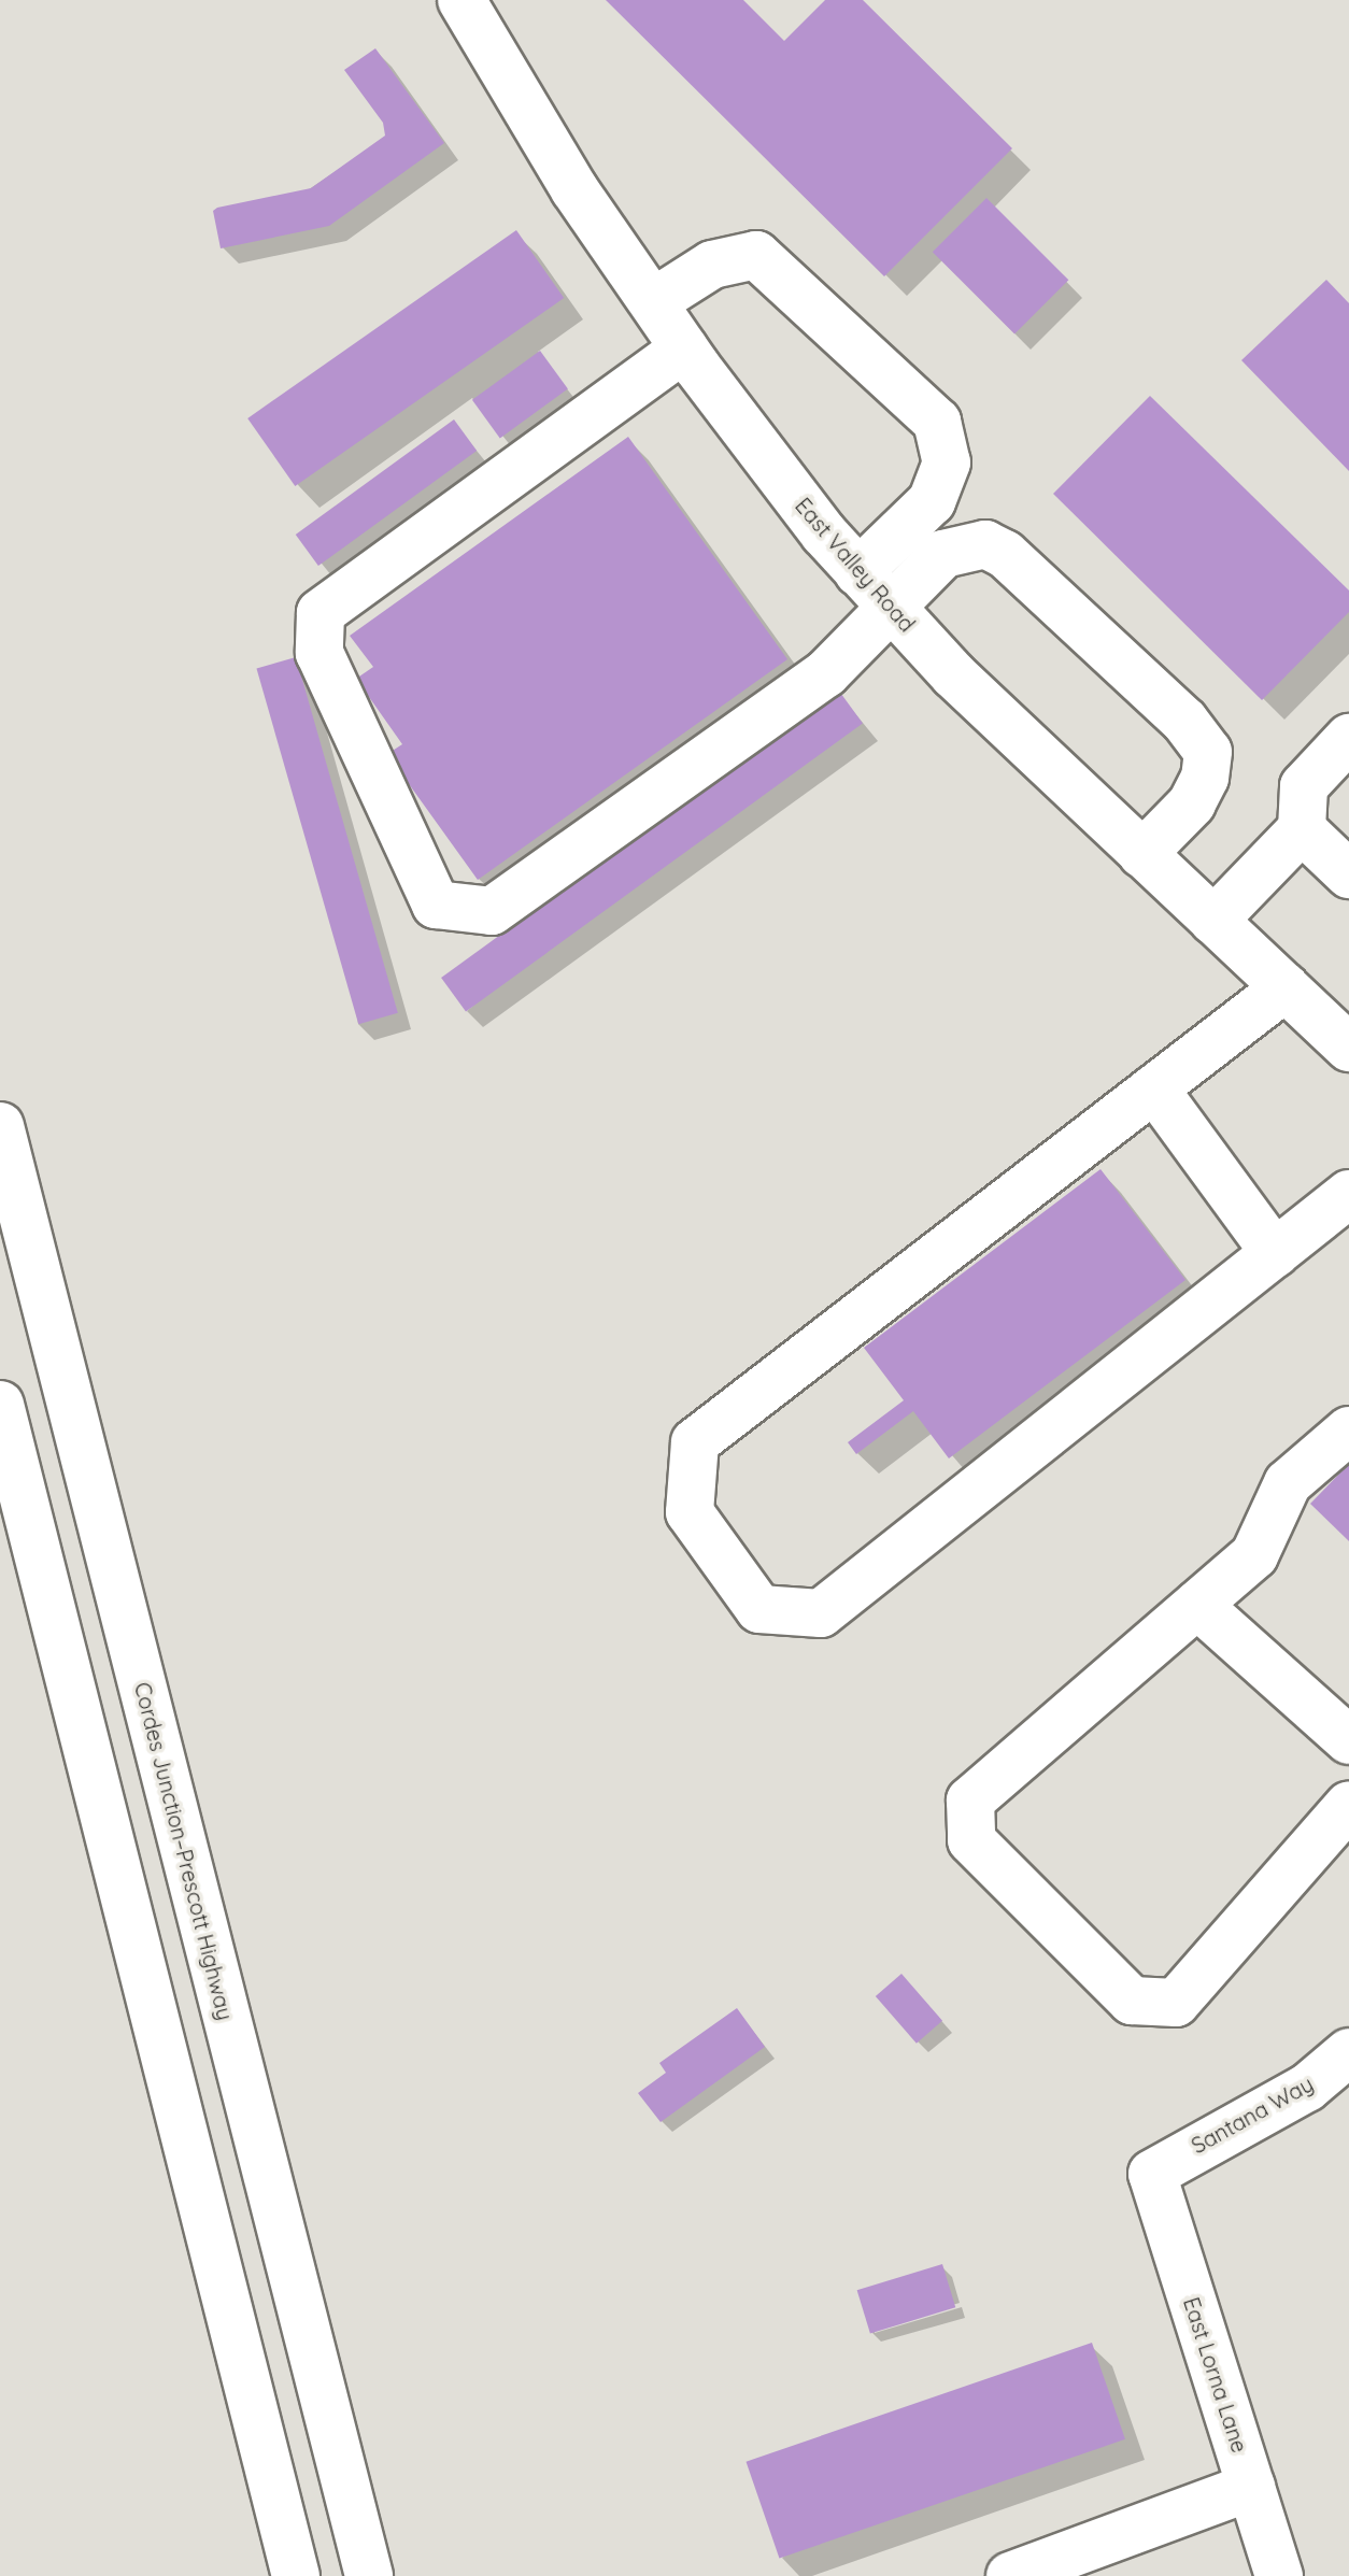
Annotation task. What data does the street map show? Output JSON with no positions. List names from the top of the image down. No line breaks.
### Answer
{"streets":{"main road":["East Valley Road","Cordes Junction–Prescott Highway","Santana Way","East Lorna Lane"]},"crossings":[["Santana Way","East Lorna Lane"]]}
